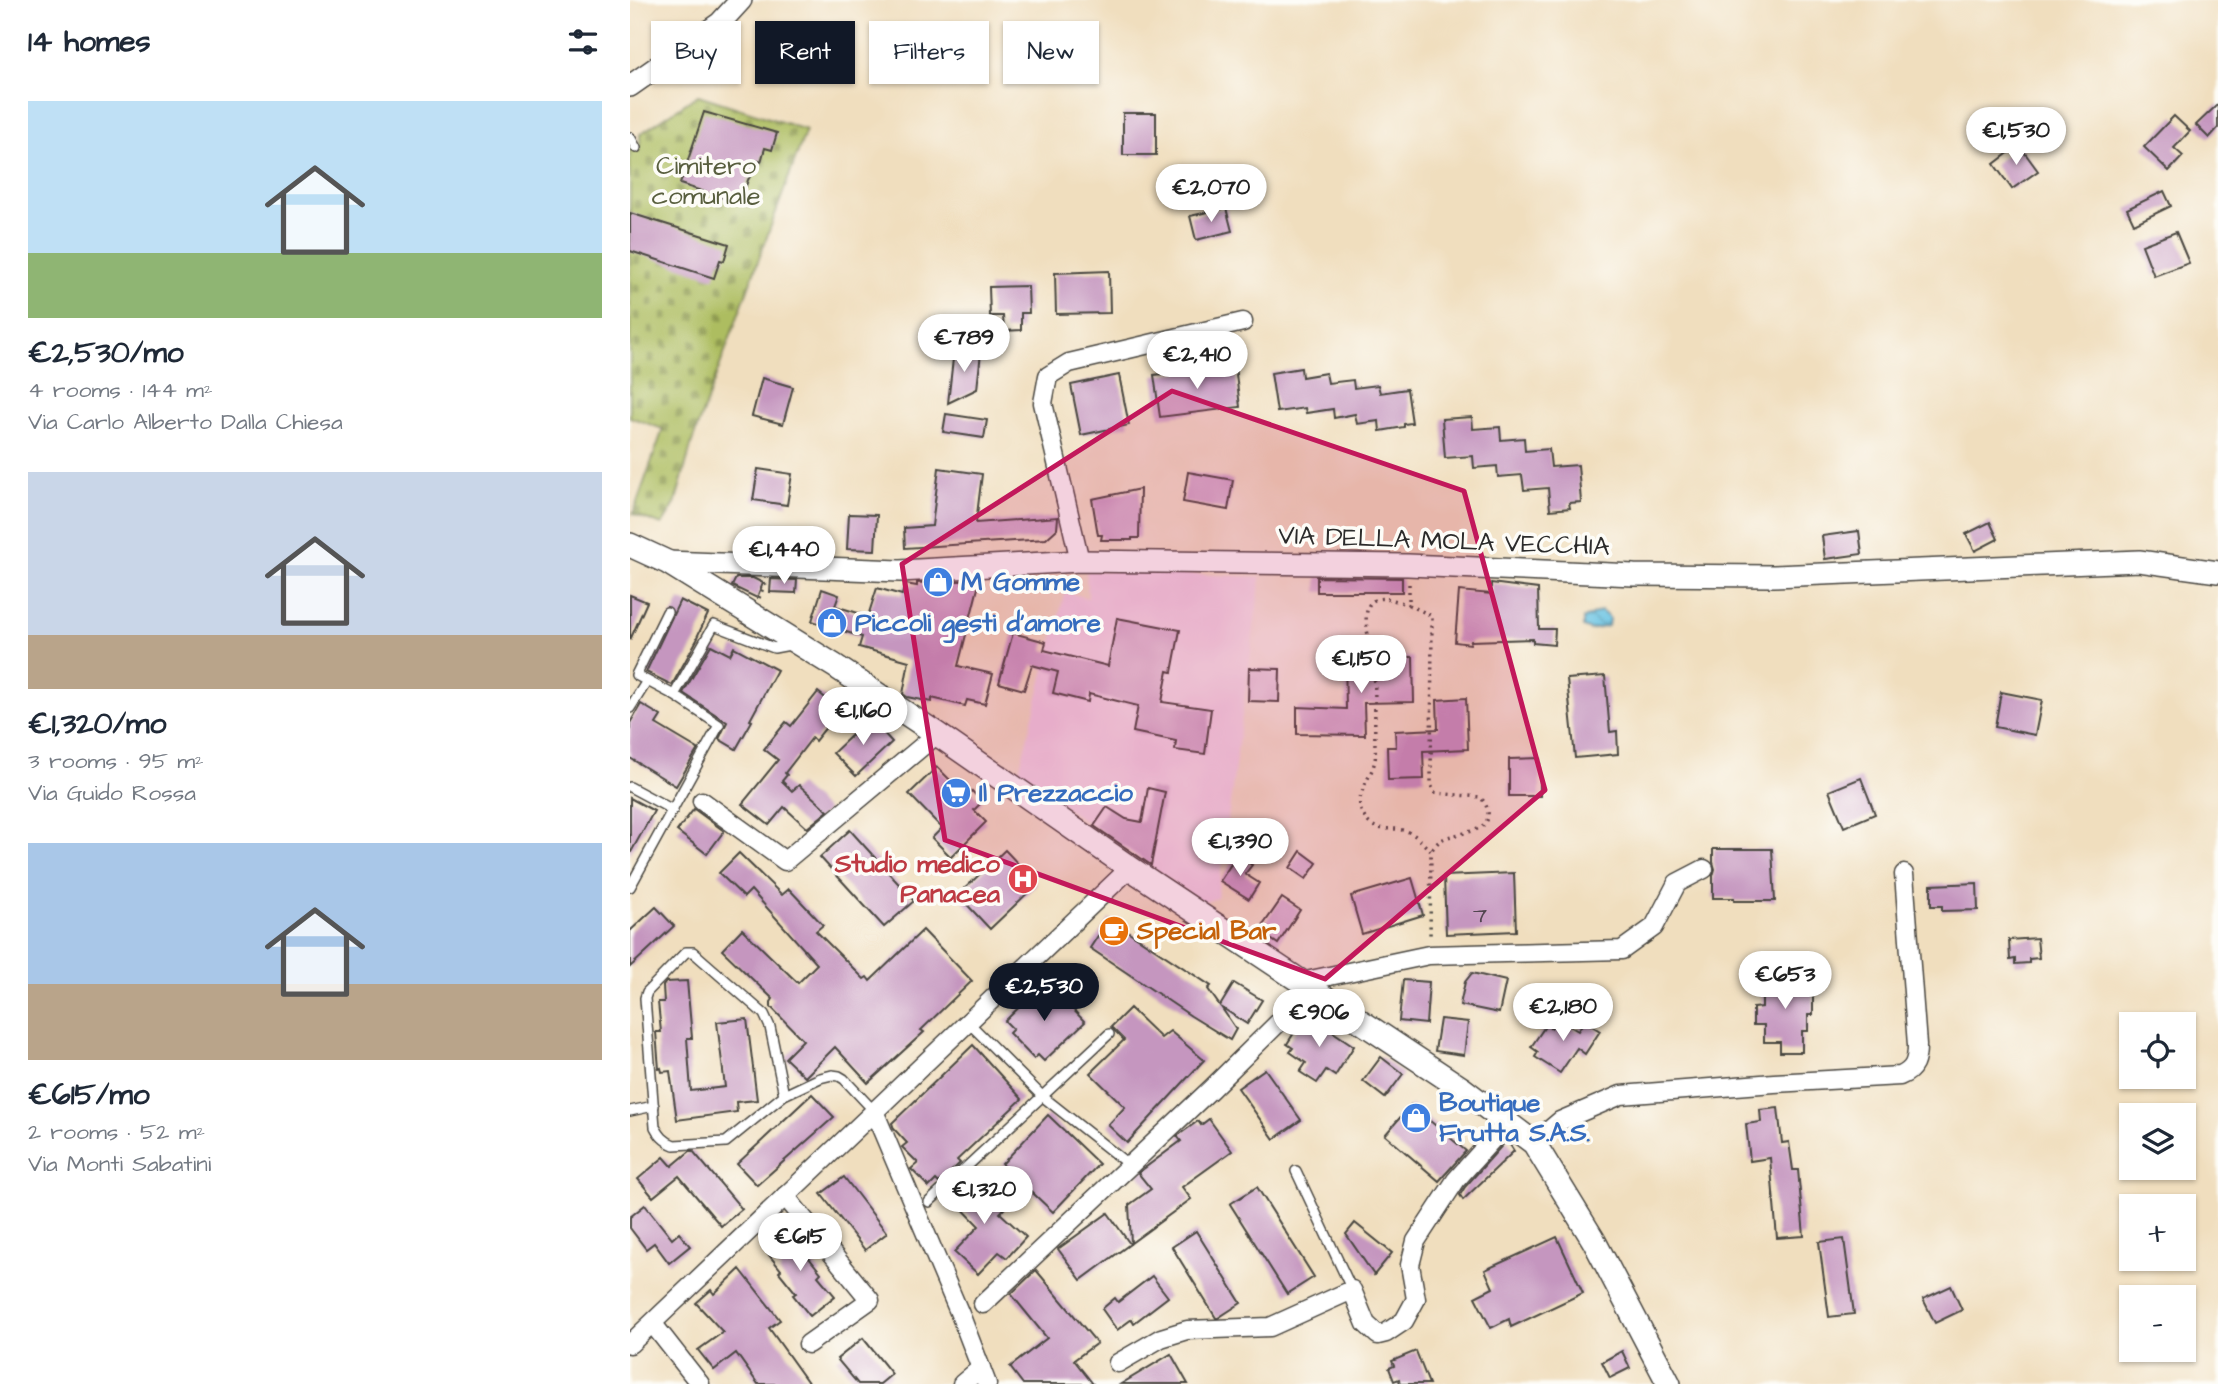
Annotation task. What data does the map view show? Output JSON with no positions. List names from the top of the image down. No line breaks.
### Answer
{"streets":{"street":["VIA DELLA MOLA VECCHIA"]},"parks":["Cimitero comunale"],"places":{"shop":["M Gomme","Piccoli gesti d'amore","Boutique Frutta S.A.S."],"supermarket":["Il Prezzaccio"],"hospital":["Studio medico Panacea"],"cafe":["Special Bar"]},"house_numbers":["7"],"page":{"heading":"14 homes","chip":["Buy","Rent","Filters","New"],"list":[{"name":"€2,530/mo","note":"4 rooms · 144 m² · Via Carlo Alberto Dalla Chiesa"},{"name":"€1,320/mo","note":"3 rooms · 95 m² · Via Guido Rossa"},{"name":"€615/mo","note":"2 rooms · 52 m² · Via Monti Sabatini"}],"price":["€1,530","€2,070","€789","€2,410","€1,440","€1,150","€1,160","€1,390","€653","€2,530","€2,180","€906","€1,320","€615"],"map_buttons":["+","−"]}}
